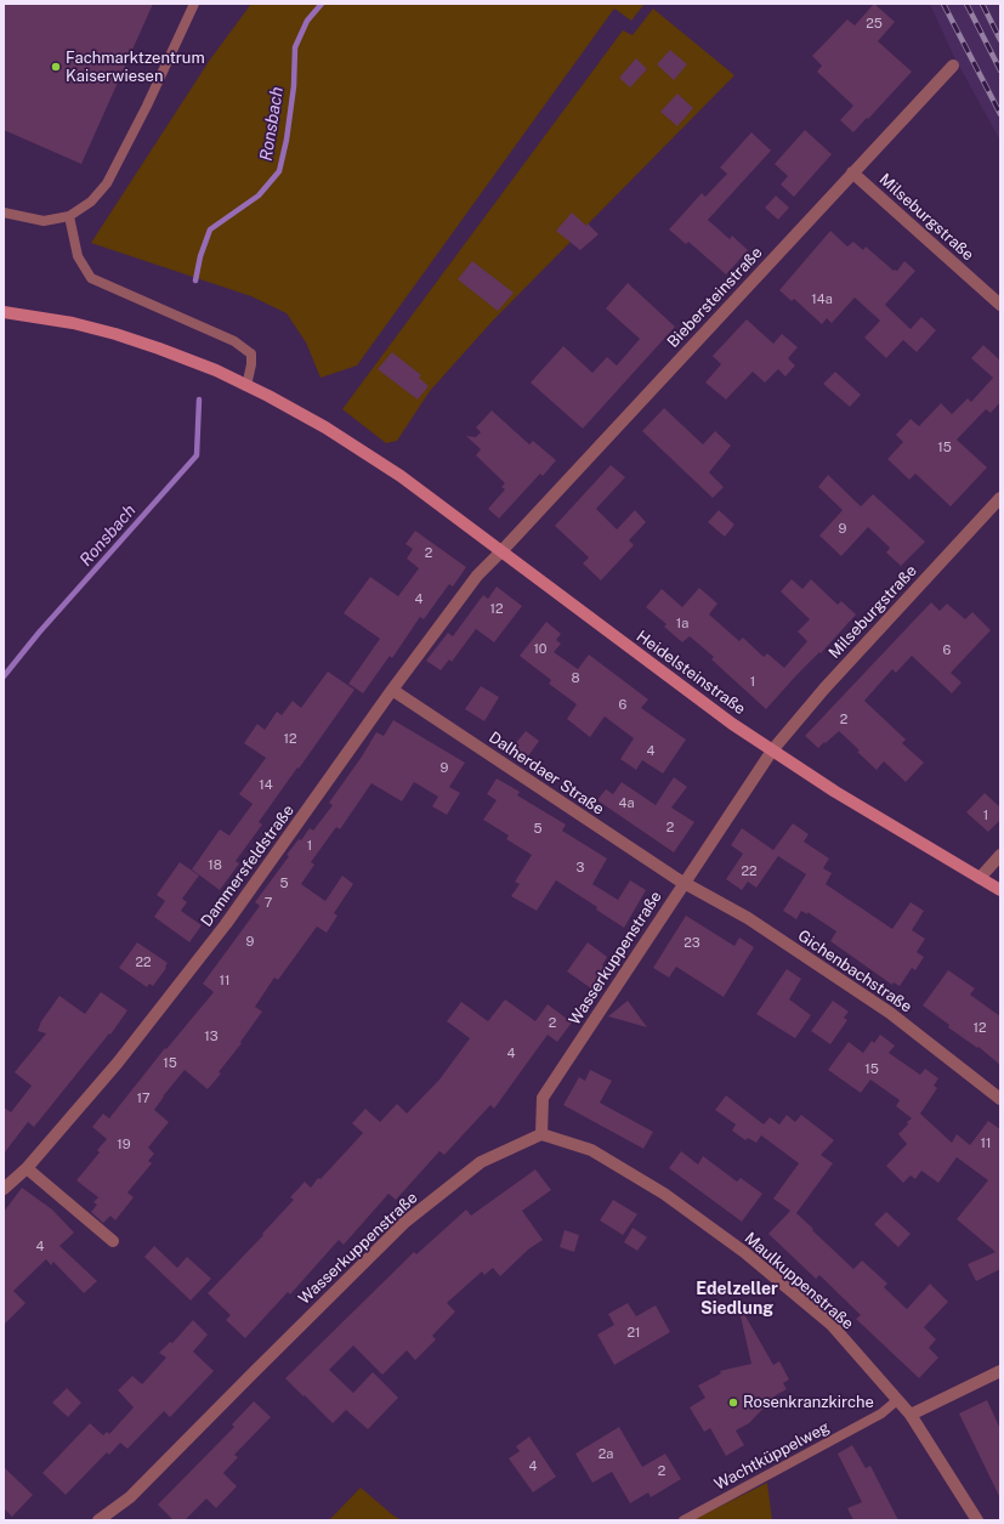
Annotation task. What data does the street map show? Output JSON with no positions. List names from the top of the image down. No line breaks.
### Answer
{"streets":{"main road":["Heidelsteinstraße"],"street":["Milseburgstraße","Biebersteinstraße","Dalherdaer Straße","Dammersfeldstraße","Wasserkuppenstraße","Gichenbachstraße","Maulkuppenstraße"],"lane":["Wachtküppelweg"]},"crossings":[["Milseburgstraße","Biebersteinstraße"],["Milseburgstraße","Heidelsteinstraße"],["Milseburgstraße","Wasserkuppenstraße"],["Biebersteinstraße","Heidelsteinstraße"],["Biebersteinstraße","Dammersfeldstraße"],["Heidelsteinstraße","Dammersfeldstraße"],["Heidelsteinstraße","Wasserkuppenstraße"],["Dalherdaer Straße","Dammersfeldstraße"],["Dalherdaer Straße","Wasserkuppenstraße"],["Dalherdaer Straße","Gichenbachstraße"],["Wasserkuppenstraße","Gichenbachstraße"],["Wasserkuppenstraße","Maulkuppenstraße"],["Maulkuppenstraße","Wachtküppelweg"]],"districts":["Edelzeller Siedlung"],"water":["Ronsbach"],"places":["Fachmarktzentrum Kaiserwiesen","Rosenkranzkirche"],"house_numbers":["25","14a","15","9","2","4","12","1a","10","6","8","1","6","2","12","4","9","14","4a","1","2","5","1","18","3","22","5","7","9","23","22","11","2","12","13","4","15","15","17","11","19","4","21","2a","4","2"]}
